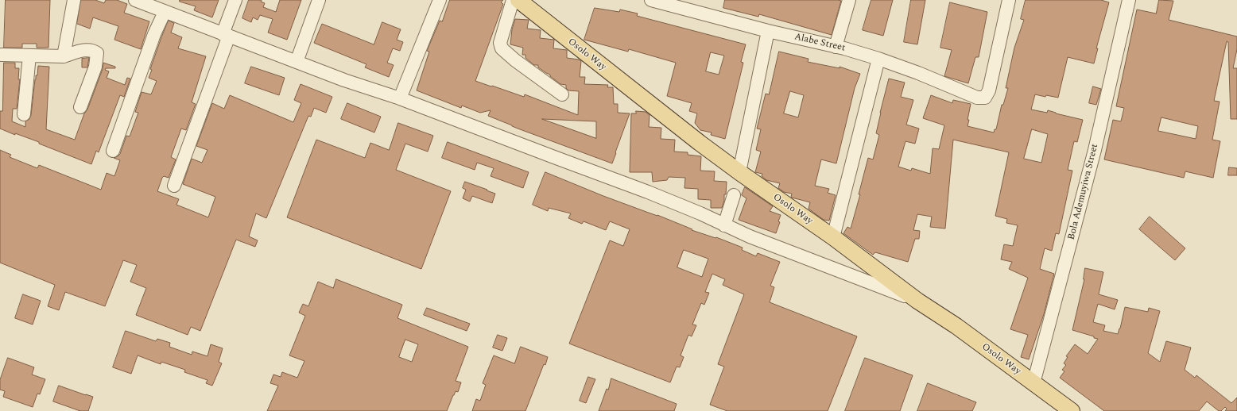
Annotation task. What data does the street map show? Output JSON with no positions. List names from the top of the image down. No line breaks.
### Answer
{"streets":{"main road":["Osolo Way"],"street":["Alabe Street","Bola Ademuyiwa Street"]},"crossings":[["Osolo Way","Bola Ademuyiwa Street"]]}
